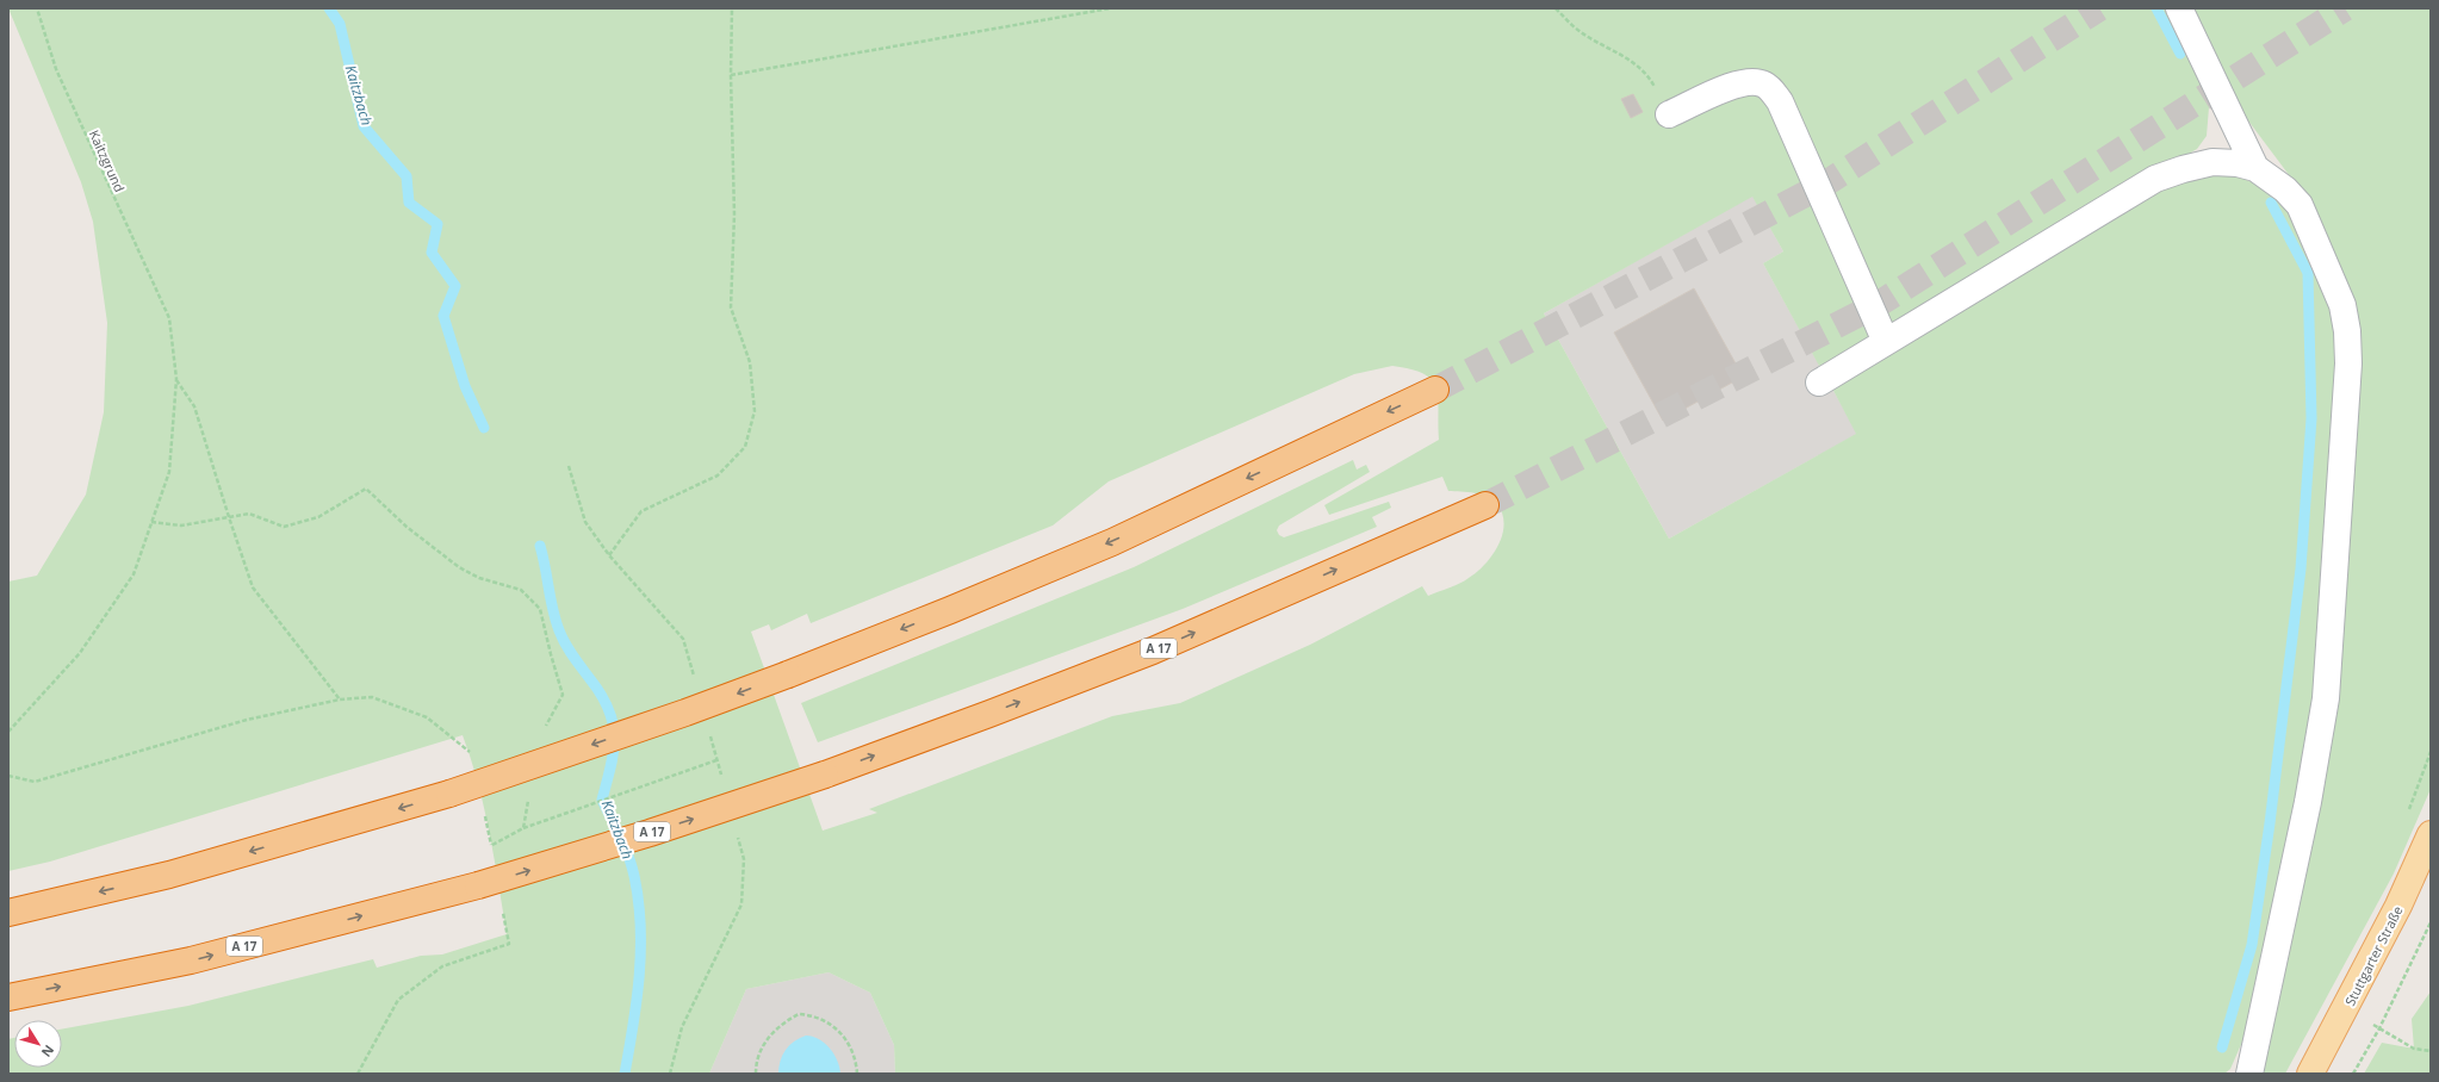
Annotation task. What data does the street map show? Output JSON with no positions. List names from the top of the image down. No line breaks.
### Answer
{"streets":{"highway":["A 17"],"main road":["Stuttgarter Straße"],"path":["Kaitzgrund"]},"water":["Kaitzbach"],"north":"bottom right"}
